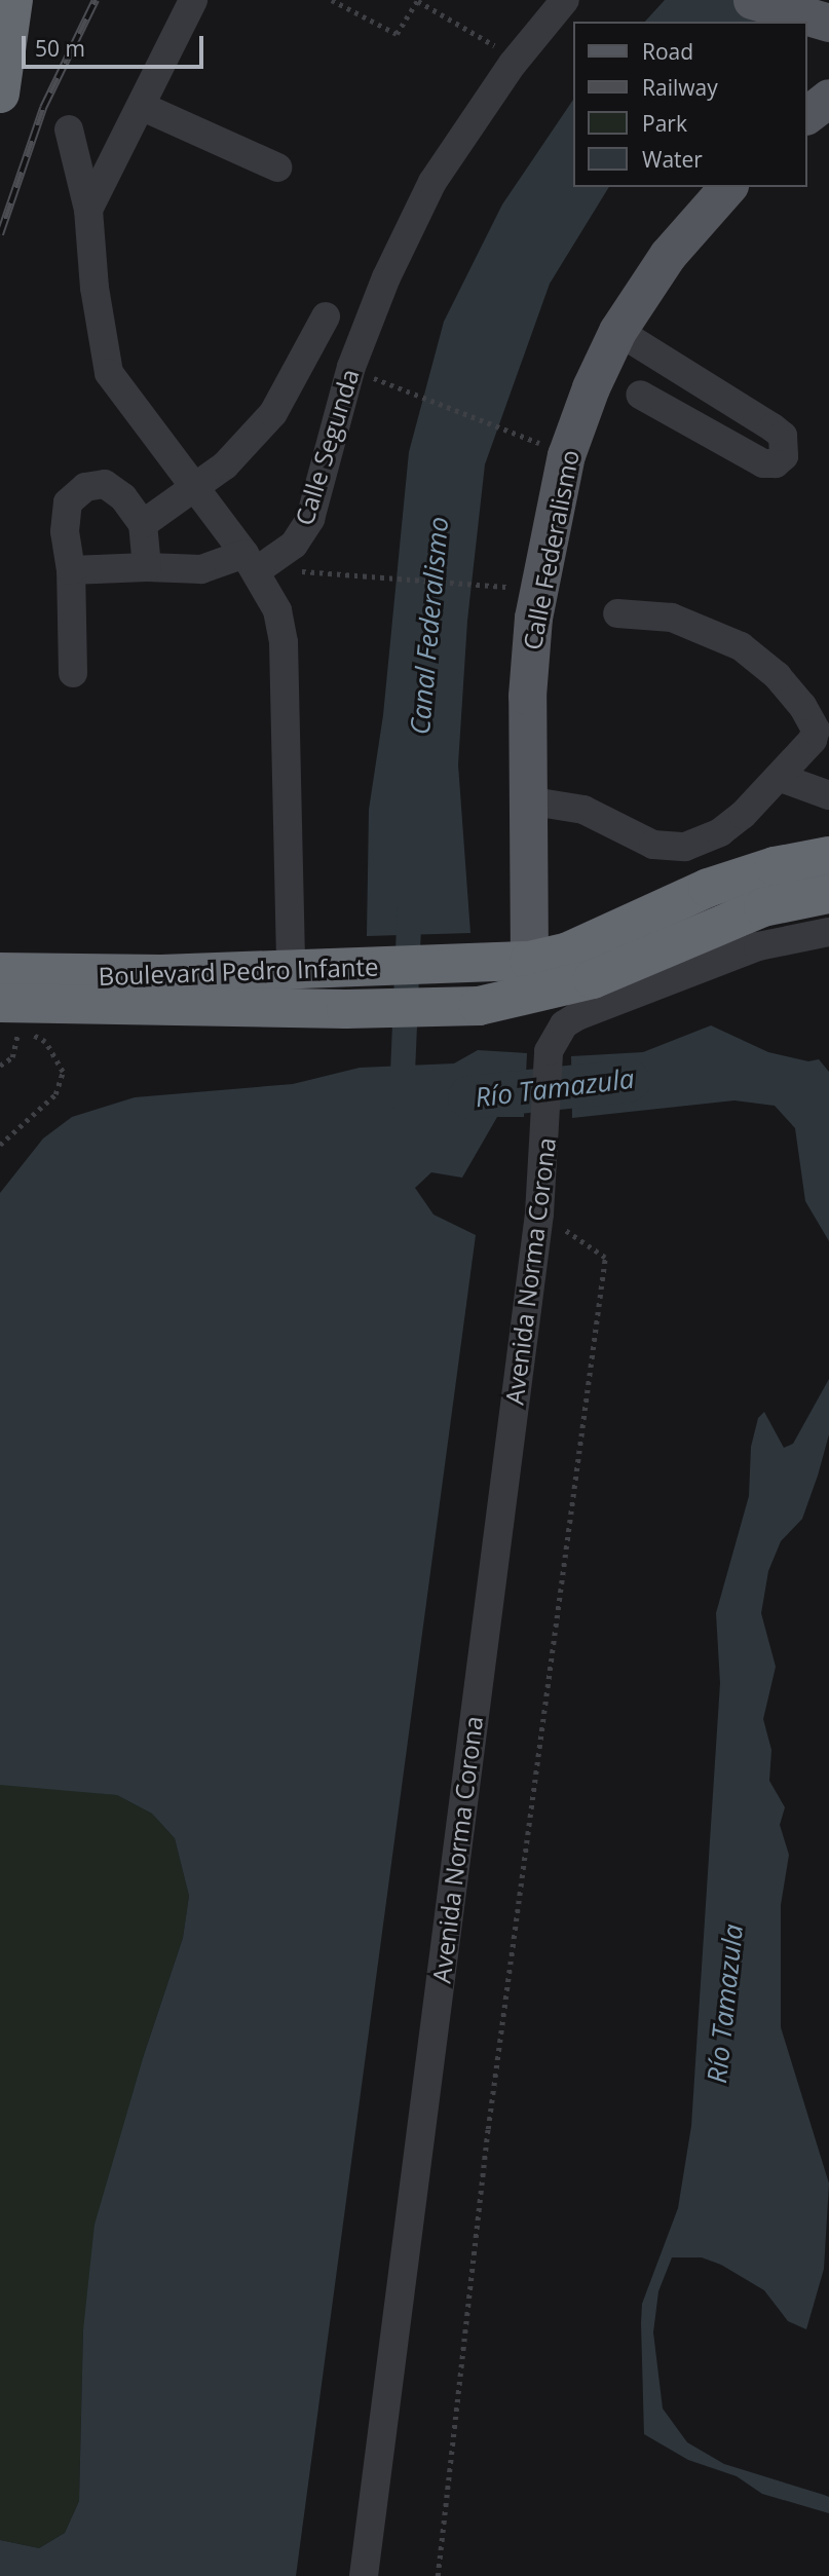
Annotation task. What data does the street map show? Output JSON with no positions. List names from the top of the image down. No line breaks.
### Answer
{"streets":{"highway":["Boulevard Pedro Infante"],"main road":["Calle Federalismo"],"street":["Calle Segunda","Avenida Norma Corona"]},"crossings":[["Calle Federalismo","Boulevard Pedro Infante"]],"water":["Canal Federalismo","Río Tamazula"],"legend":["Road","Railway","Park","Water"],"scale_bar":"50 m"}
